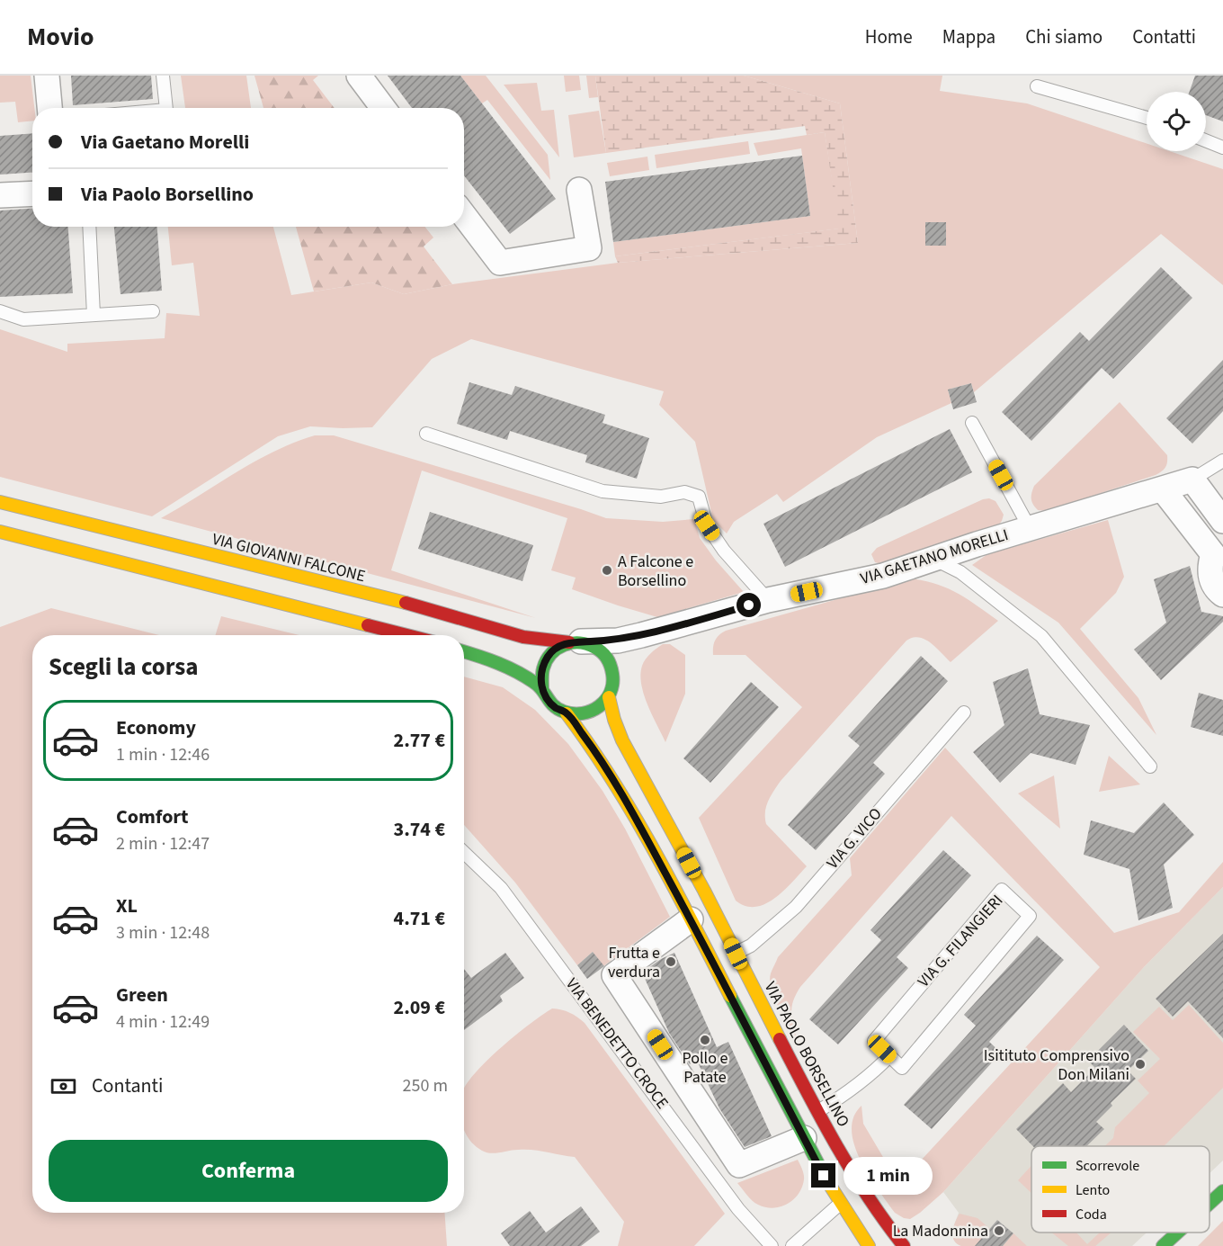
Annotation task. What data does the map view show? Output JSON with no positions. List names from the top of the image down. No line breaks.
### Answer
{"streets":{"street":["VIA GAETANO MORELLI","VIA GIOVANNI FALCONE","VIA PAOLO BORSELLINO"],"lane":["VIA G. VICO","VIA G. FILANGIERI","VIA BENEDETTO CROCE"]},"crossings":[["VIA GAETANO MORELLI","VIA GIOVANNI FALCONE"],["VIA GAETANO MORELLI","VIA PAOLO BORSELLINO"],["VIA GIOVANNI FALCONE","VIA PAOLO BORSELLINO"],["VIA G. VICO","VIA PAOLO BORSELLINO"]],"places":["A Falcone e Borsellino","Frutta e verdura","Pollo e Patate","Isitituto Comprensivo Don Milani","La Madonnina"],"legend":["Scorrevole","Lento","Coda"],"page":{"header":"Movio","nav":["Home","Mappa","Chi siamo","Contatti"],"banner":["Via Gaetano Morelli","Via Paolo Borsellino"],"heading":"Scegli la corsa","list":[{"name":"Economy","note":"1 min · 12:46","value":"2.77 €"},{"name":"Comfort","note":"2 min · 12:47","value":"3.74 €"},{"name":"XL","note":"3 min · 12:48","value":"4.71 €"},{"name":"Green","note":"4 min · 12:49","value":"2.09 €"}],"pay":["Contanti","250 m"],"buttons":"Conferma","bubble":"1 min"}}
